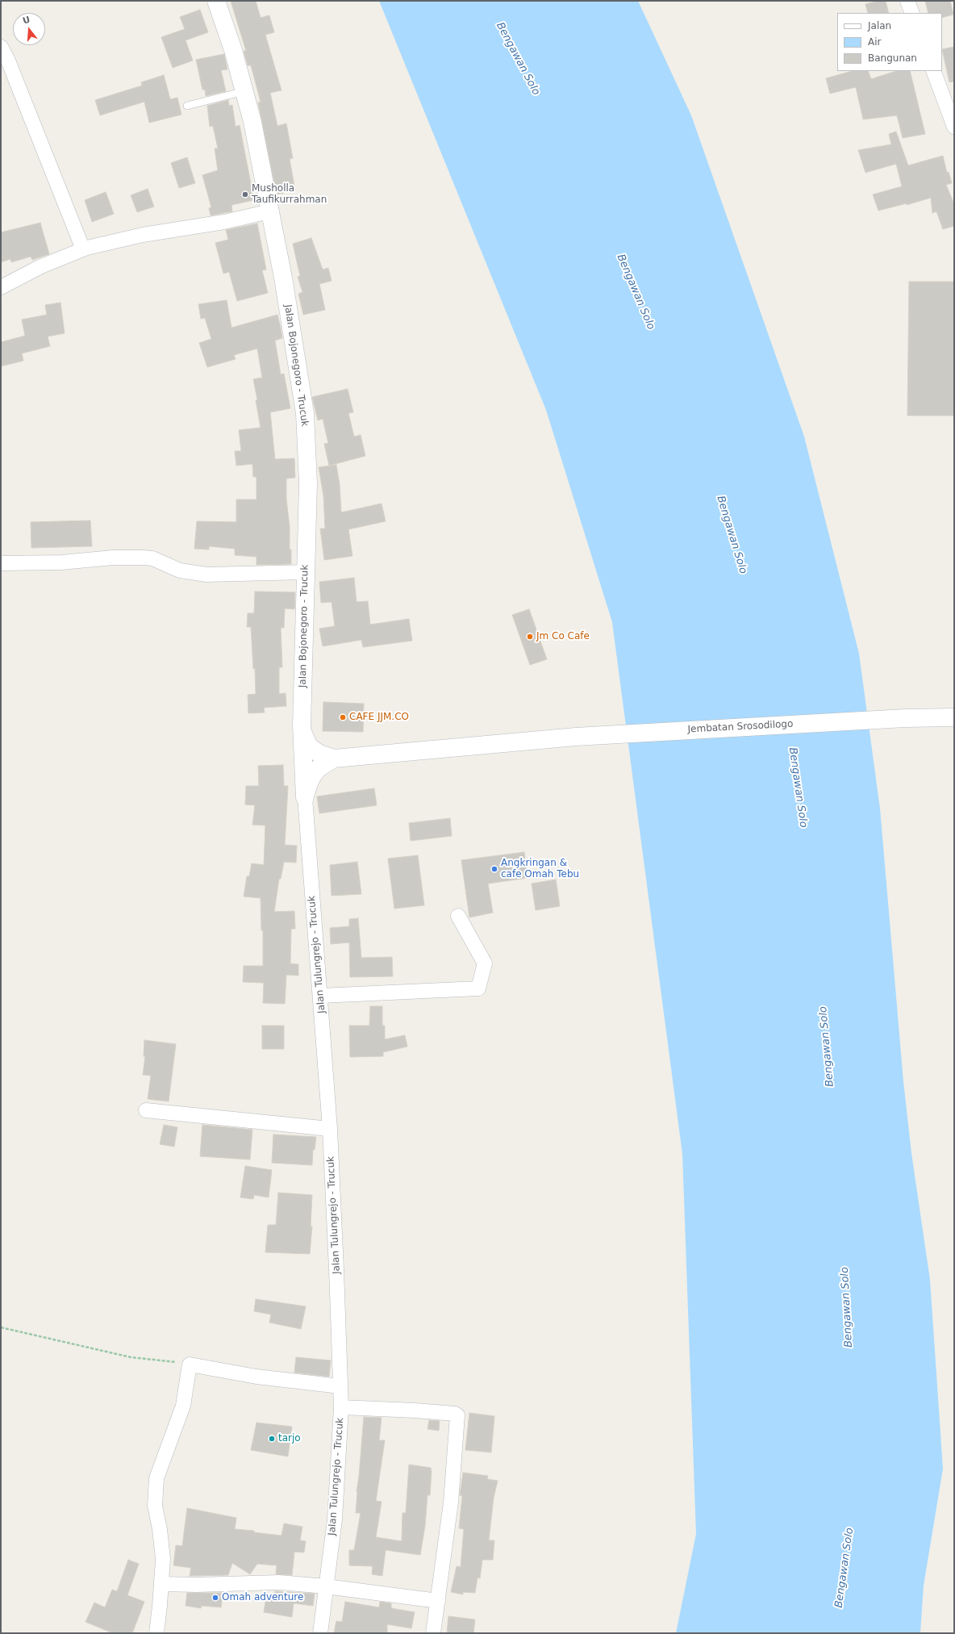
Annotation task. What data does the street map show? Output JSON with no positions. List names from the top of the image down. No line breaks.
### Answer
{"streets":{"street":["Jalan Bojonegoro - Trucuk","Jembatan Srosodilogo","Jalan Tulungrejo - Trucuk"]},"crossings":[["Jalan Bojonegoro - Trucuk","Jalan Tulungrejo - Trucuk"]],"water":["Bengawan Solo"],"places":["Musholla Taufikurrahman","Jm Co Cafe","CAFE JJM.CO","Angkringan & cafe Omah Tebu","tarjo","Omah adventure"],"legend":["Jalan","Air","Bangunan"],"north":"top"}
